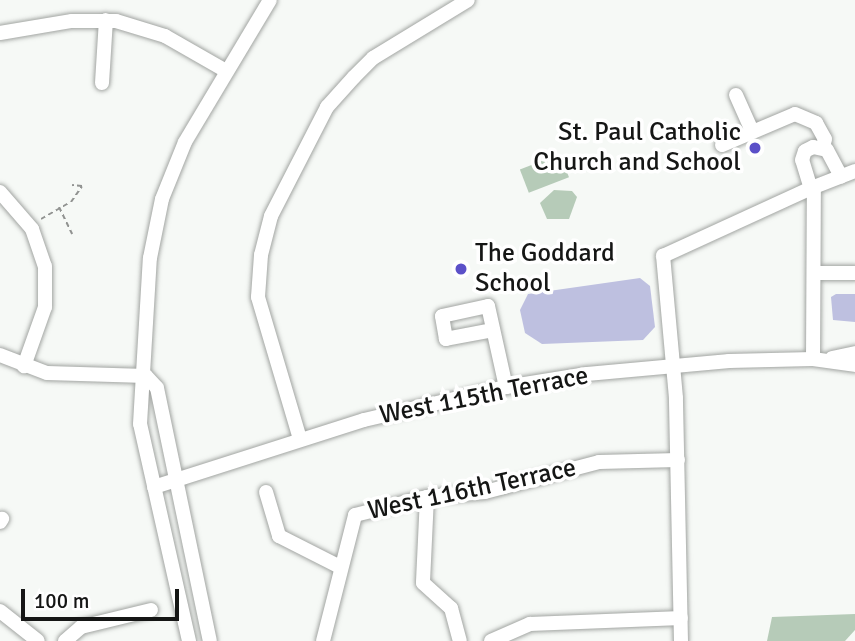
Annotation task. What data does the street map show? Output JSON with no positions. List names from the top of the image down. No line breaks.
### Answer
{"streets":{"street":["West 115th Terrace","West 116th Terrace"]},"places":["St. Paul Catholic Church and School","The Goddard School"],"scale_bar":"100 m"}
